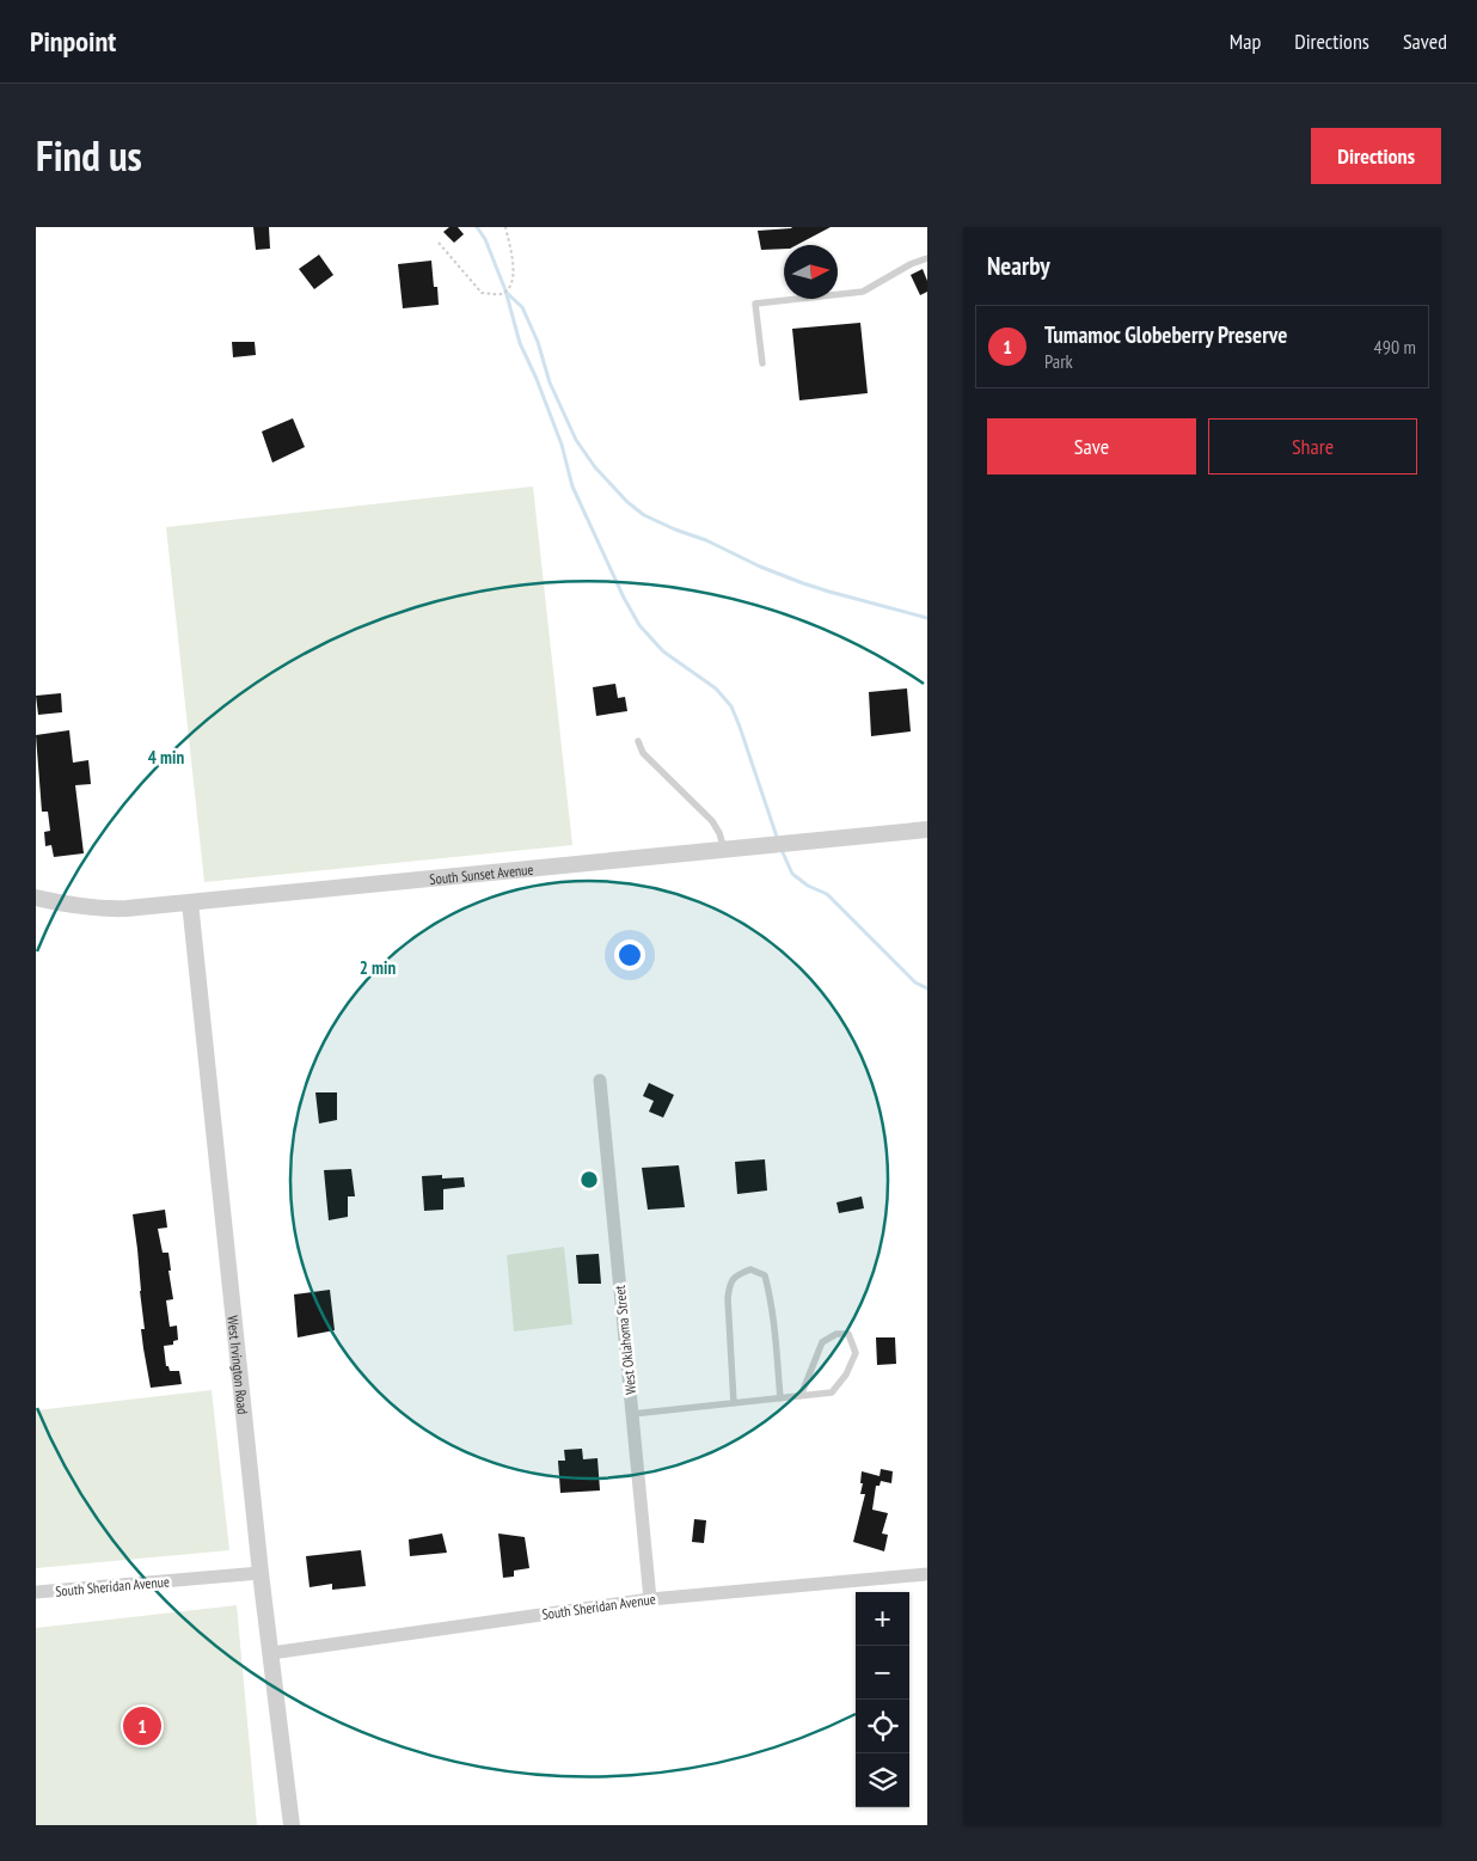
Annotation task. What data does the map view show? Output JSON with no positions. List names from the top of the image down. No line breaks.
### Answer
{"streets":{"street":["South Sunset Avenue","West Oklahoma Street","West Irvington Road","South Sheridan Avenue"]},"crossings":[["South Sunset Avenue","West Irvington Road"],["West Oklahoma Street","South Sheridan Avenue"],["West Irvington Road","South Sheridan Avenue"]],"north":"right","page":{"header":"Pinpoint","nav":["Map","Directions","Saved"],"title":"Find us","buttons":["Directions",["Save","Share"]],"heading":"Nearby","list":[{"mark":"1","name":"Tumamoc Globeberry Preserve","note":"Park","value":"490 m"}],"map_buttons":["+","−"],"pins":"1"},"rings":["4 min","2 min"]}
